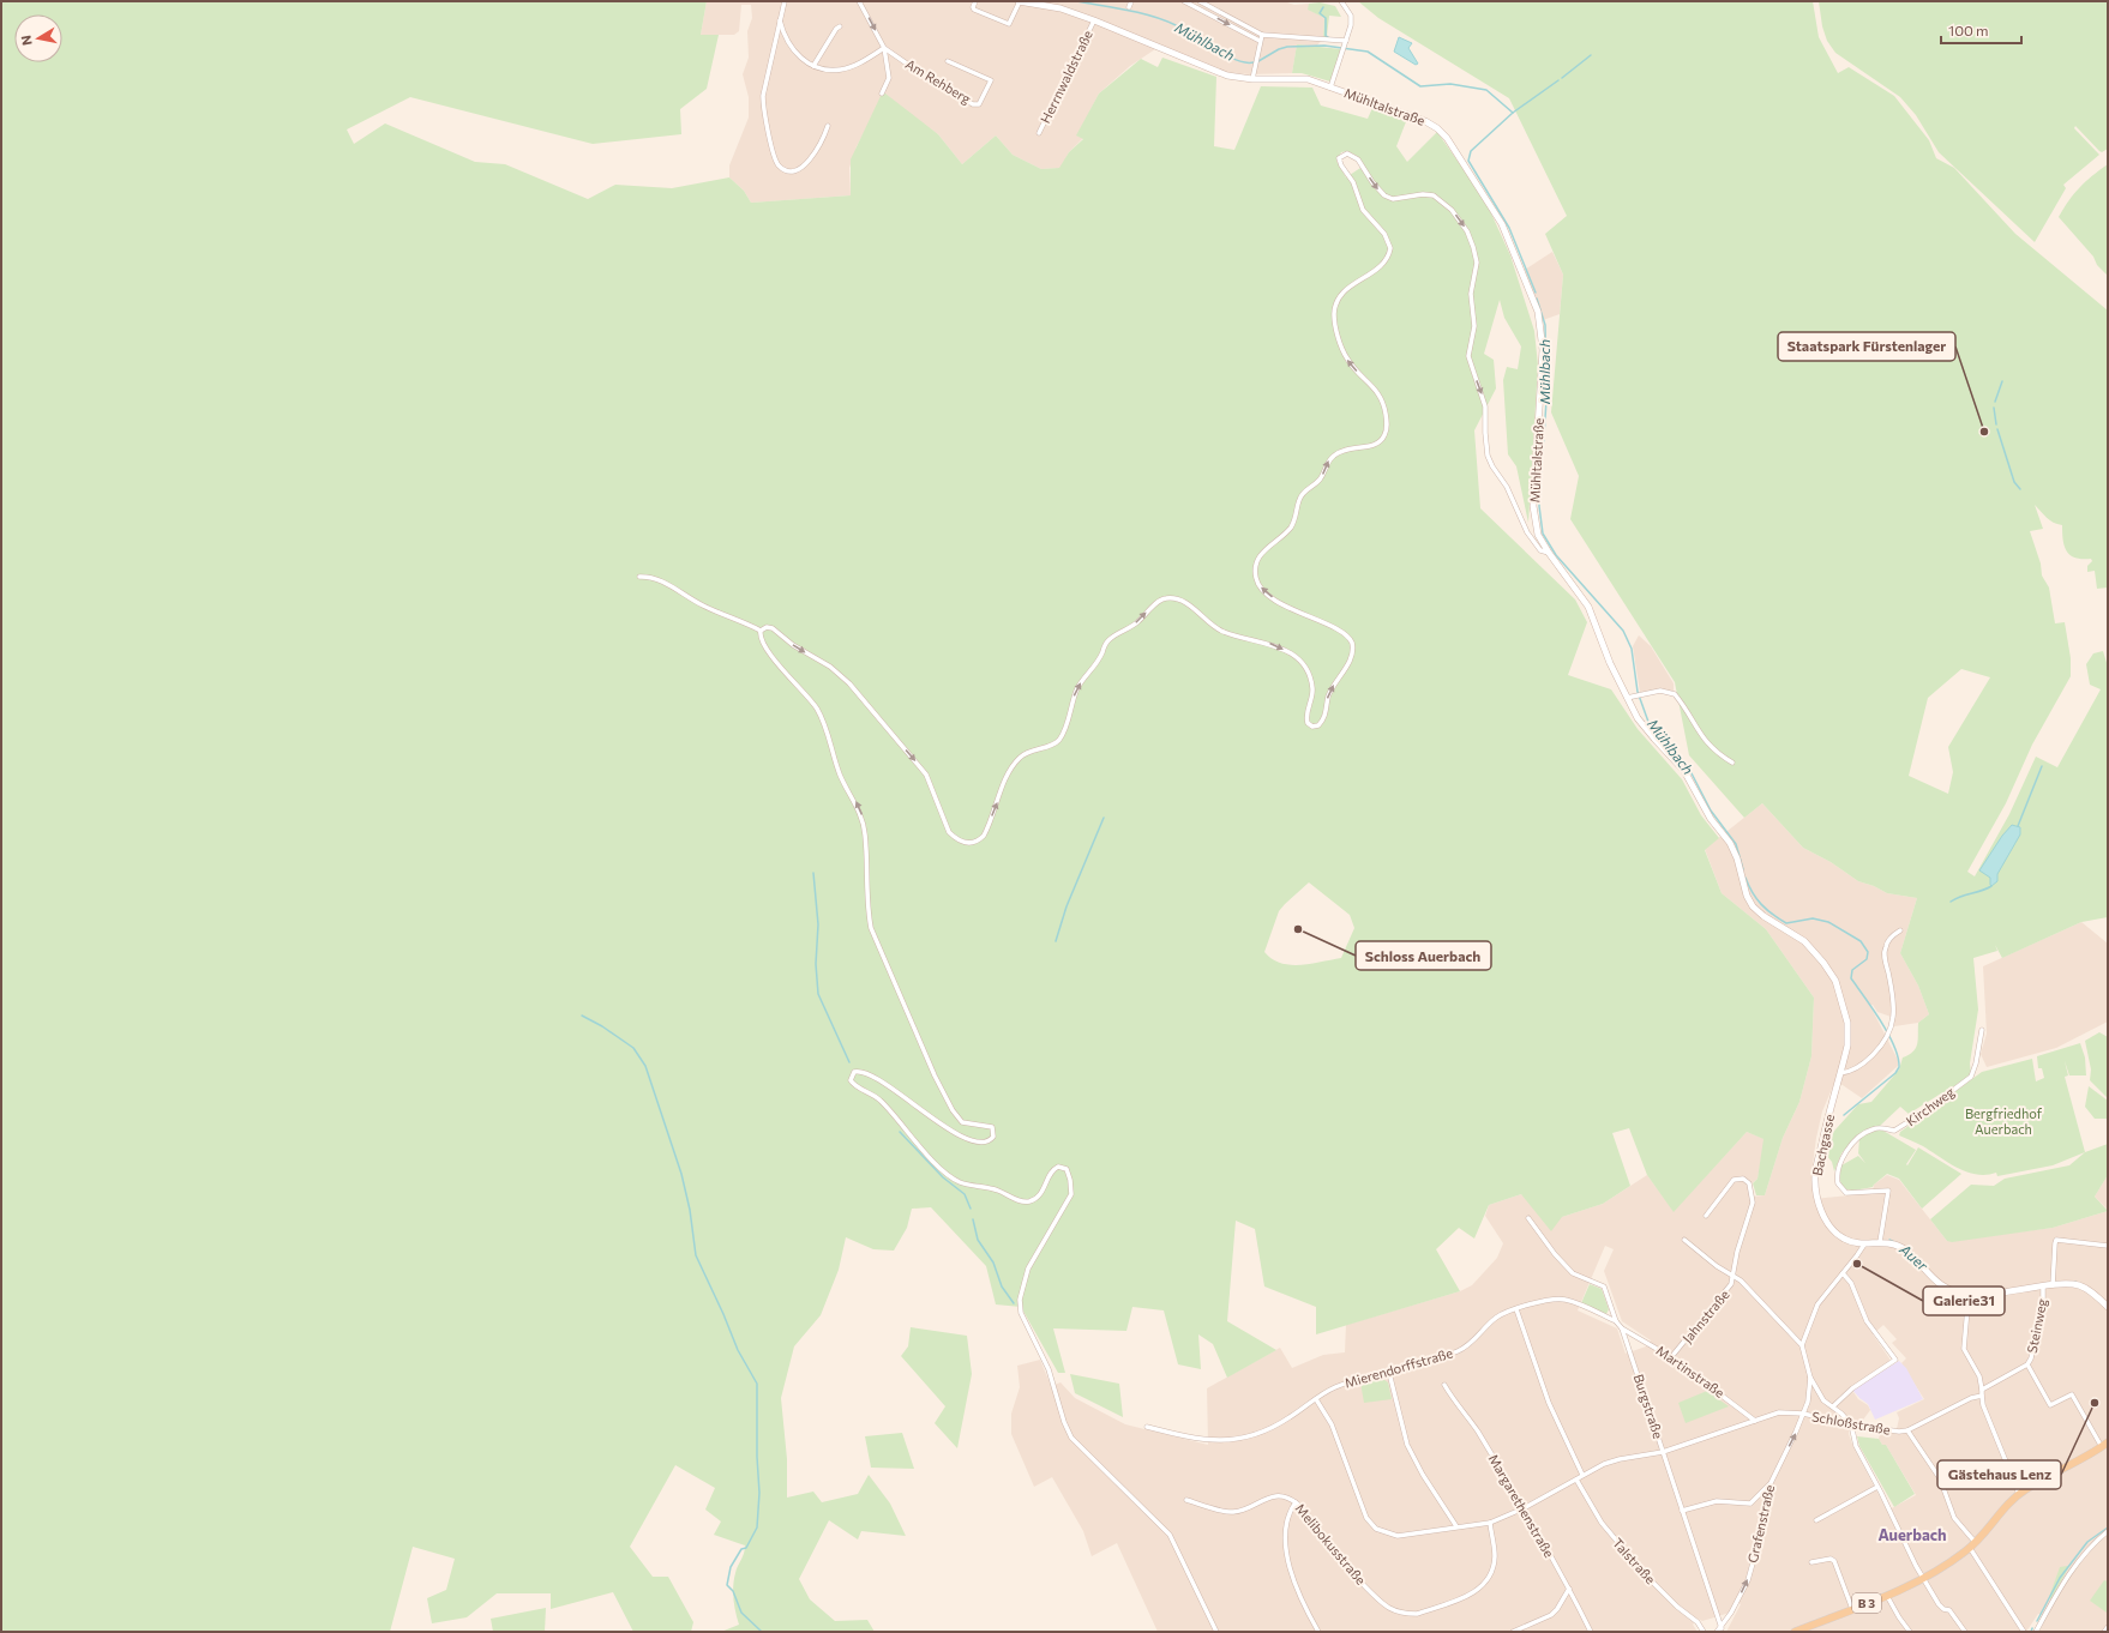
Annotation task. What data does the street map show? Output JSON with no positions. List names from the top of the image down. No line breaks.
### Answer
{"streets":{"main road":["Mühltalstraße","Bachgasse","B 3"],"street":["Herrnwaldstraße","Am Rehberg","Kirchweg","Jahnstraße","Steinweg","Mierendorffstraße","Martinstraße","Burgstraße","Schloßstraße","Margarethenstraße","Grafenstraße","Melibokusstraße","Talstraße"]},"crossings":[["Herrnwaldstraße","Mühltalstraße"],["Mühltalstraße","Bachgasse"],["Kirchweg","Bachgasse"],["Bachgasse","Steinweg"],["Jahnstraße","Martinstraße"],["Mierendorffstraße","Burgstraße"],["Mierendorffstraße","Schloßstraße"],["Martinstraße","Burgstraße"],["Martinstraße","Schloßstraße"],["Burgstraße","Schloßstraße"],["Burgstraße","Grafenstraße"],["Schloßstraße","Margarethenstraße"],["Schloßstraße","Grafenstraße"],["Schloßstraße","Melibokusstraße"],["Schloßstraße","Talstraße"]],"one_way":["Grafenstraße"],"districts":["Auerbach"],"water":["Mühlbach","Auer"],"parks":["Bergfriedhof Auerbach"],"places":["Staatspark Fürstenlager","Schloss Auerbach","Galerie31","Gästehaus Lenz"],"scale_bar":"100 m","north":"left"}
